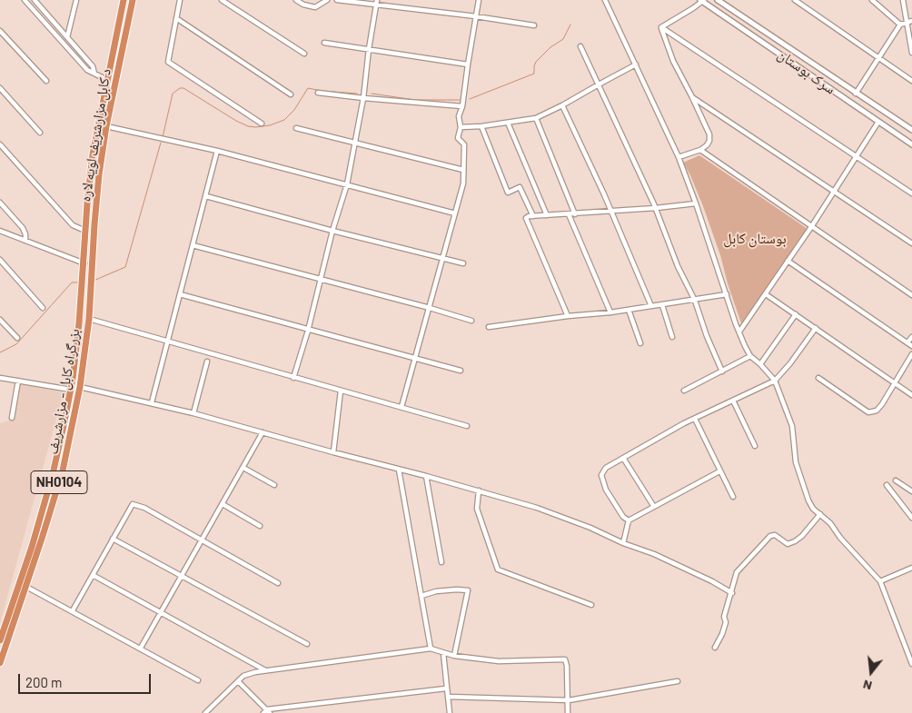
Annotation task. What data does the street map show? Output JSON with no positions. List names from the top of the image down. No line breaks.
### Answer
{"streets":{"highway":["د کابل مزارشریف لویه لاره","بزرگراه کابل - مزارشریف","NH0104"],"street":["سرک بوستان"]},"crossings":[["د کابل مزارشریف لویه لاره","بزرگراه کابل - مزارشریف"]],"parks":["بوستان کابل"],"scale_bar":"200 m","north":"bottom"}
